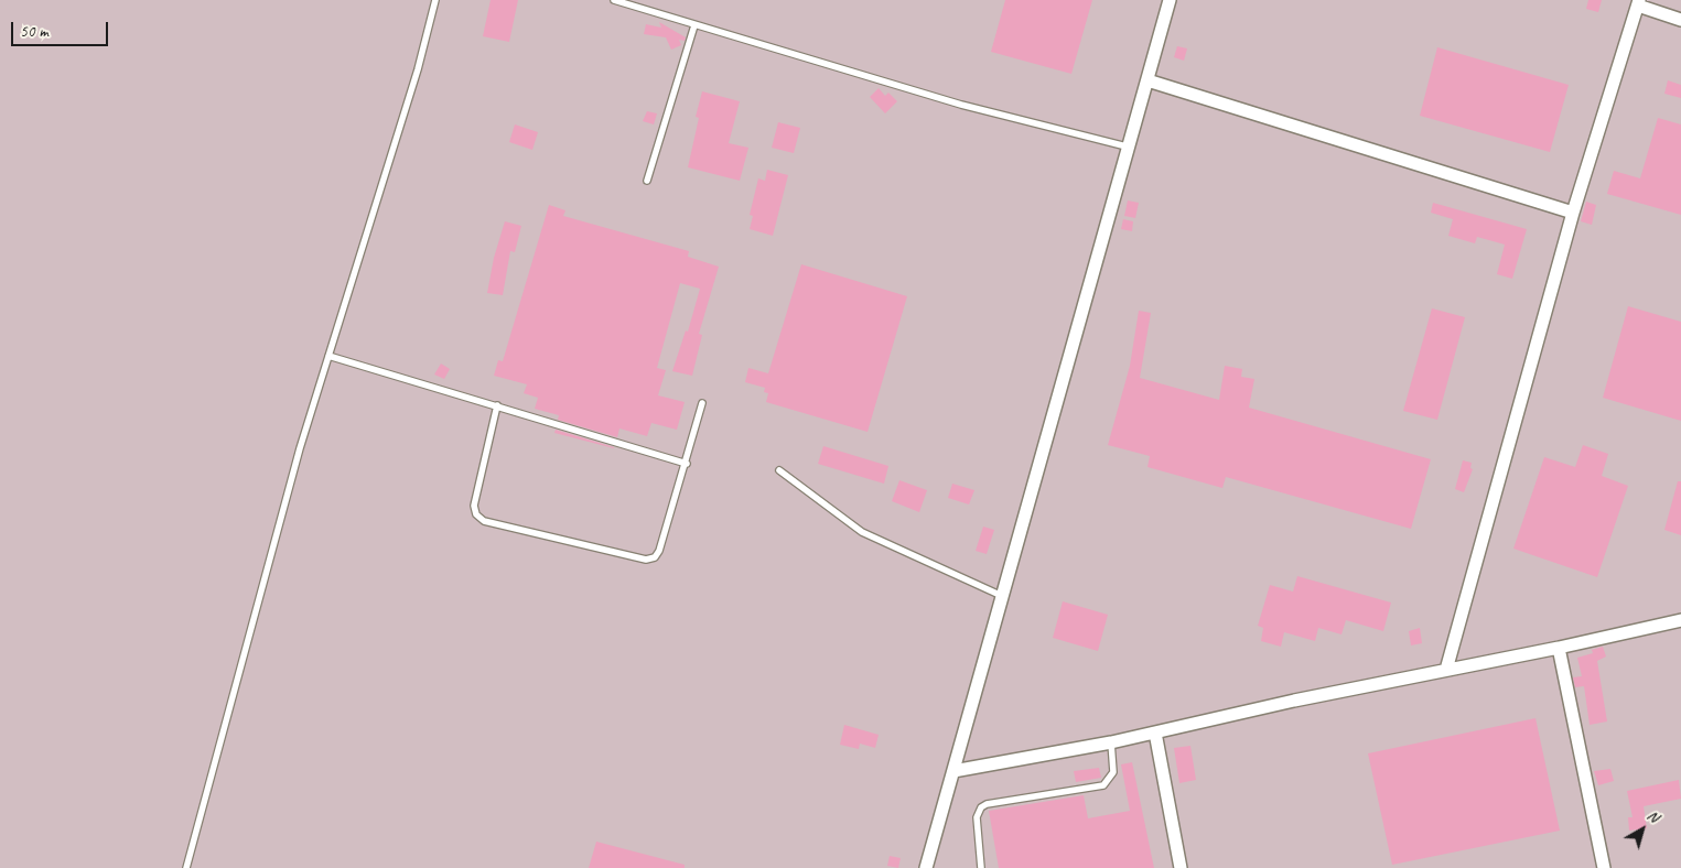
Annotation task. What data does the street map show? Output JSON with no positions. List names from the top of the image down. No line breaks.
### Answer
{"scale_bar":"50 m","north":"top right"}
